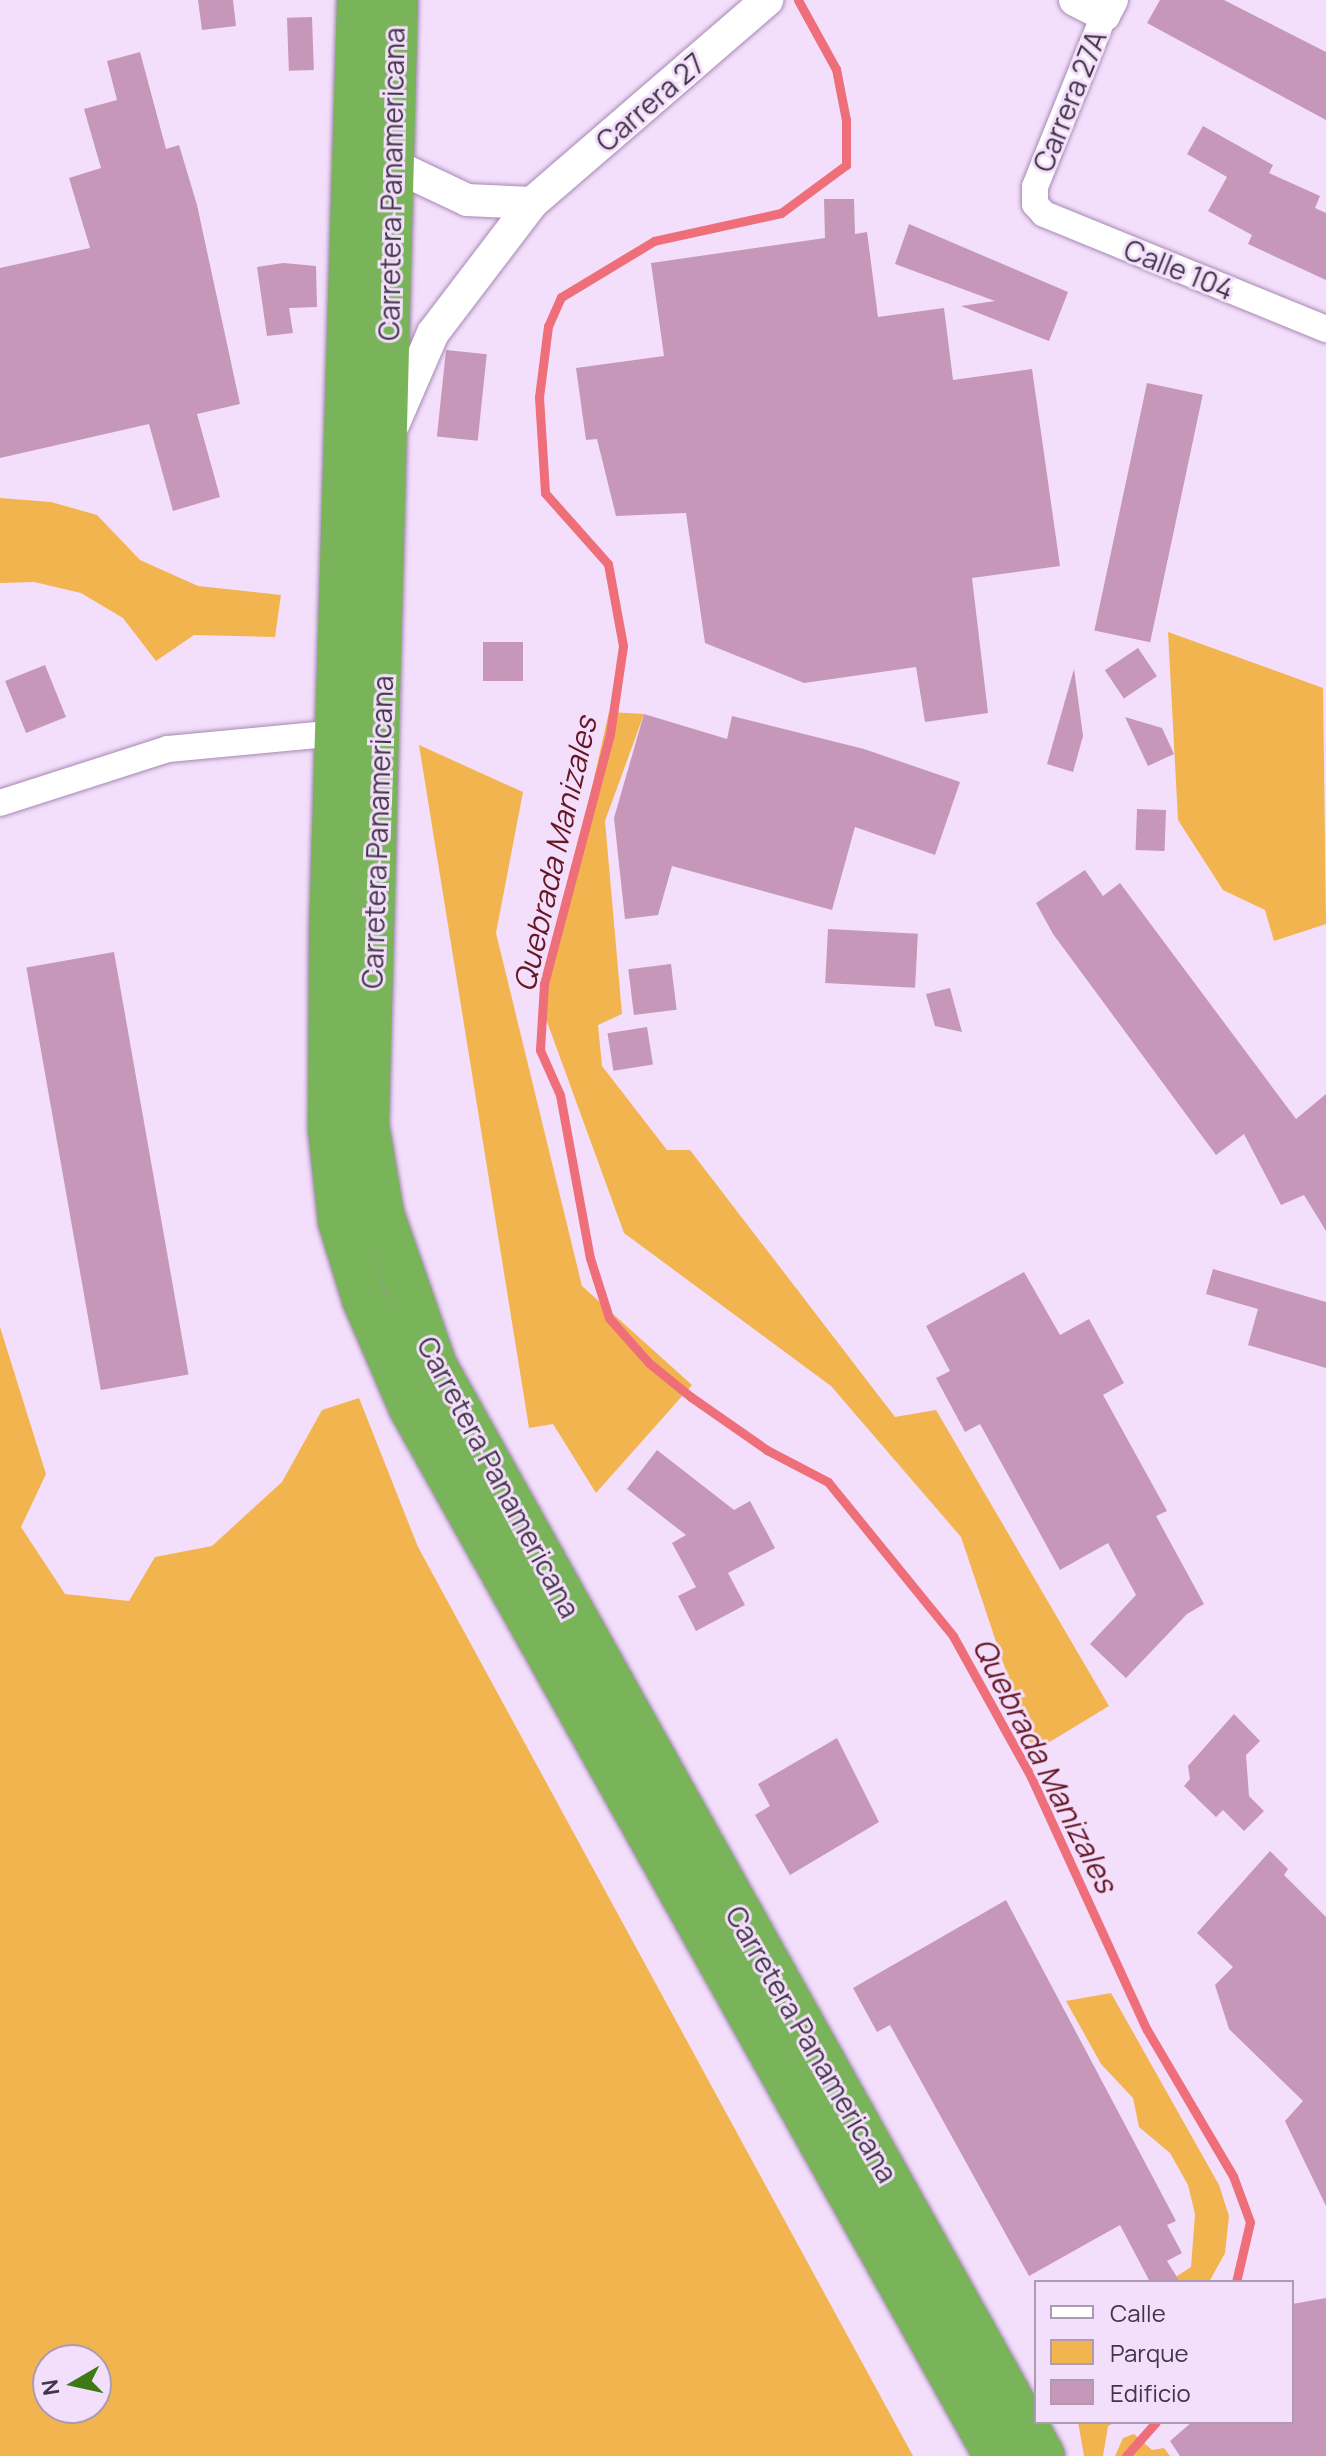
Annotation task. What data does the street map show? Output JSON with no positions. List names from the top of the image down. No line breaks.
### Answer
{"streets":{"highway":["Carretera Panamericana"],"street":["Carrera 27A","Carrera 27","Calle 104"]},"crossings":[["Carrera 27A","Calle 104"],["Carrera 27","Carretera Panamericana"]],"water":["Quebrada Manizales"],"legend":["Calle","Parque","Edificio"],"north":"left"}
